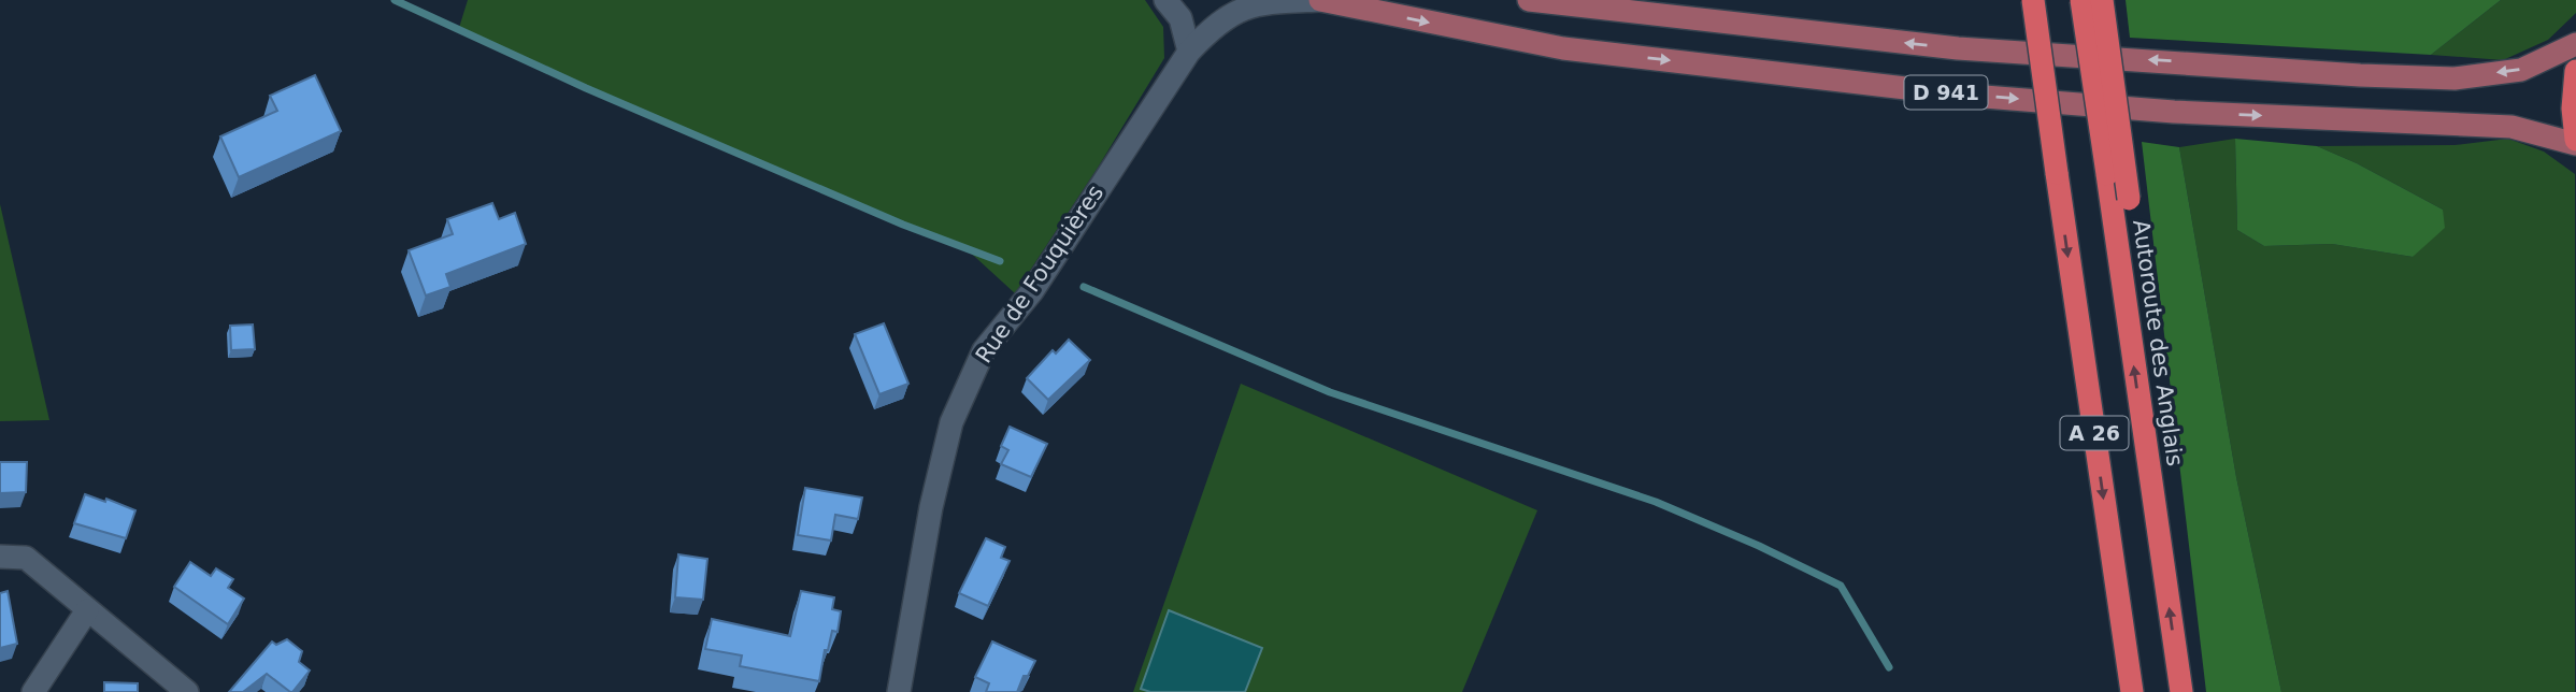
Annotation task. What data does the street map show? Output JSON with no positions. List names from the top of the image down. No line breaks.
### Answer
{"streets":{"highway":["Autoroute des Anglais","A 26"],"main road":["D 941"],"street":["Rue de Fouquières"]},"crossings":[["D 941","Rue de Fouquières"]]}
